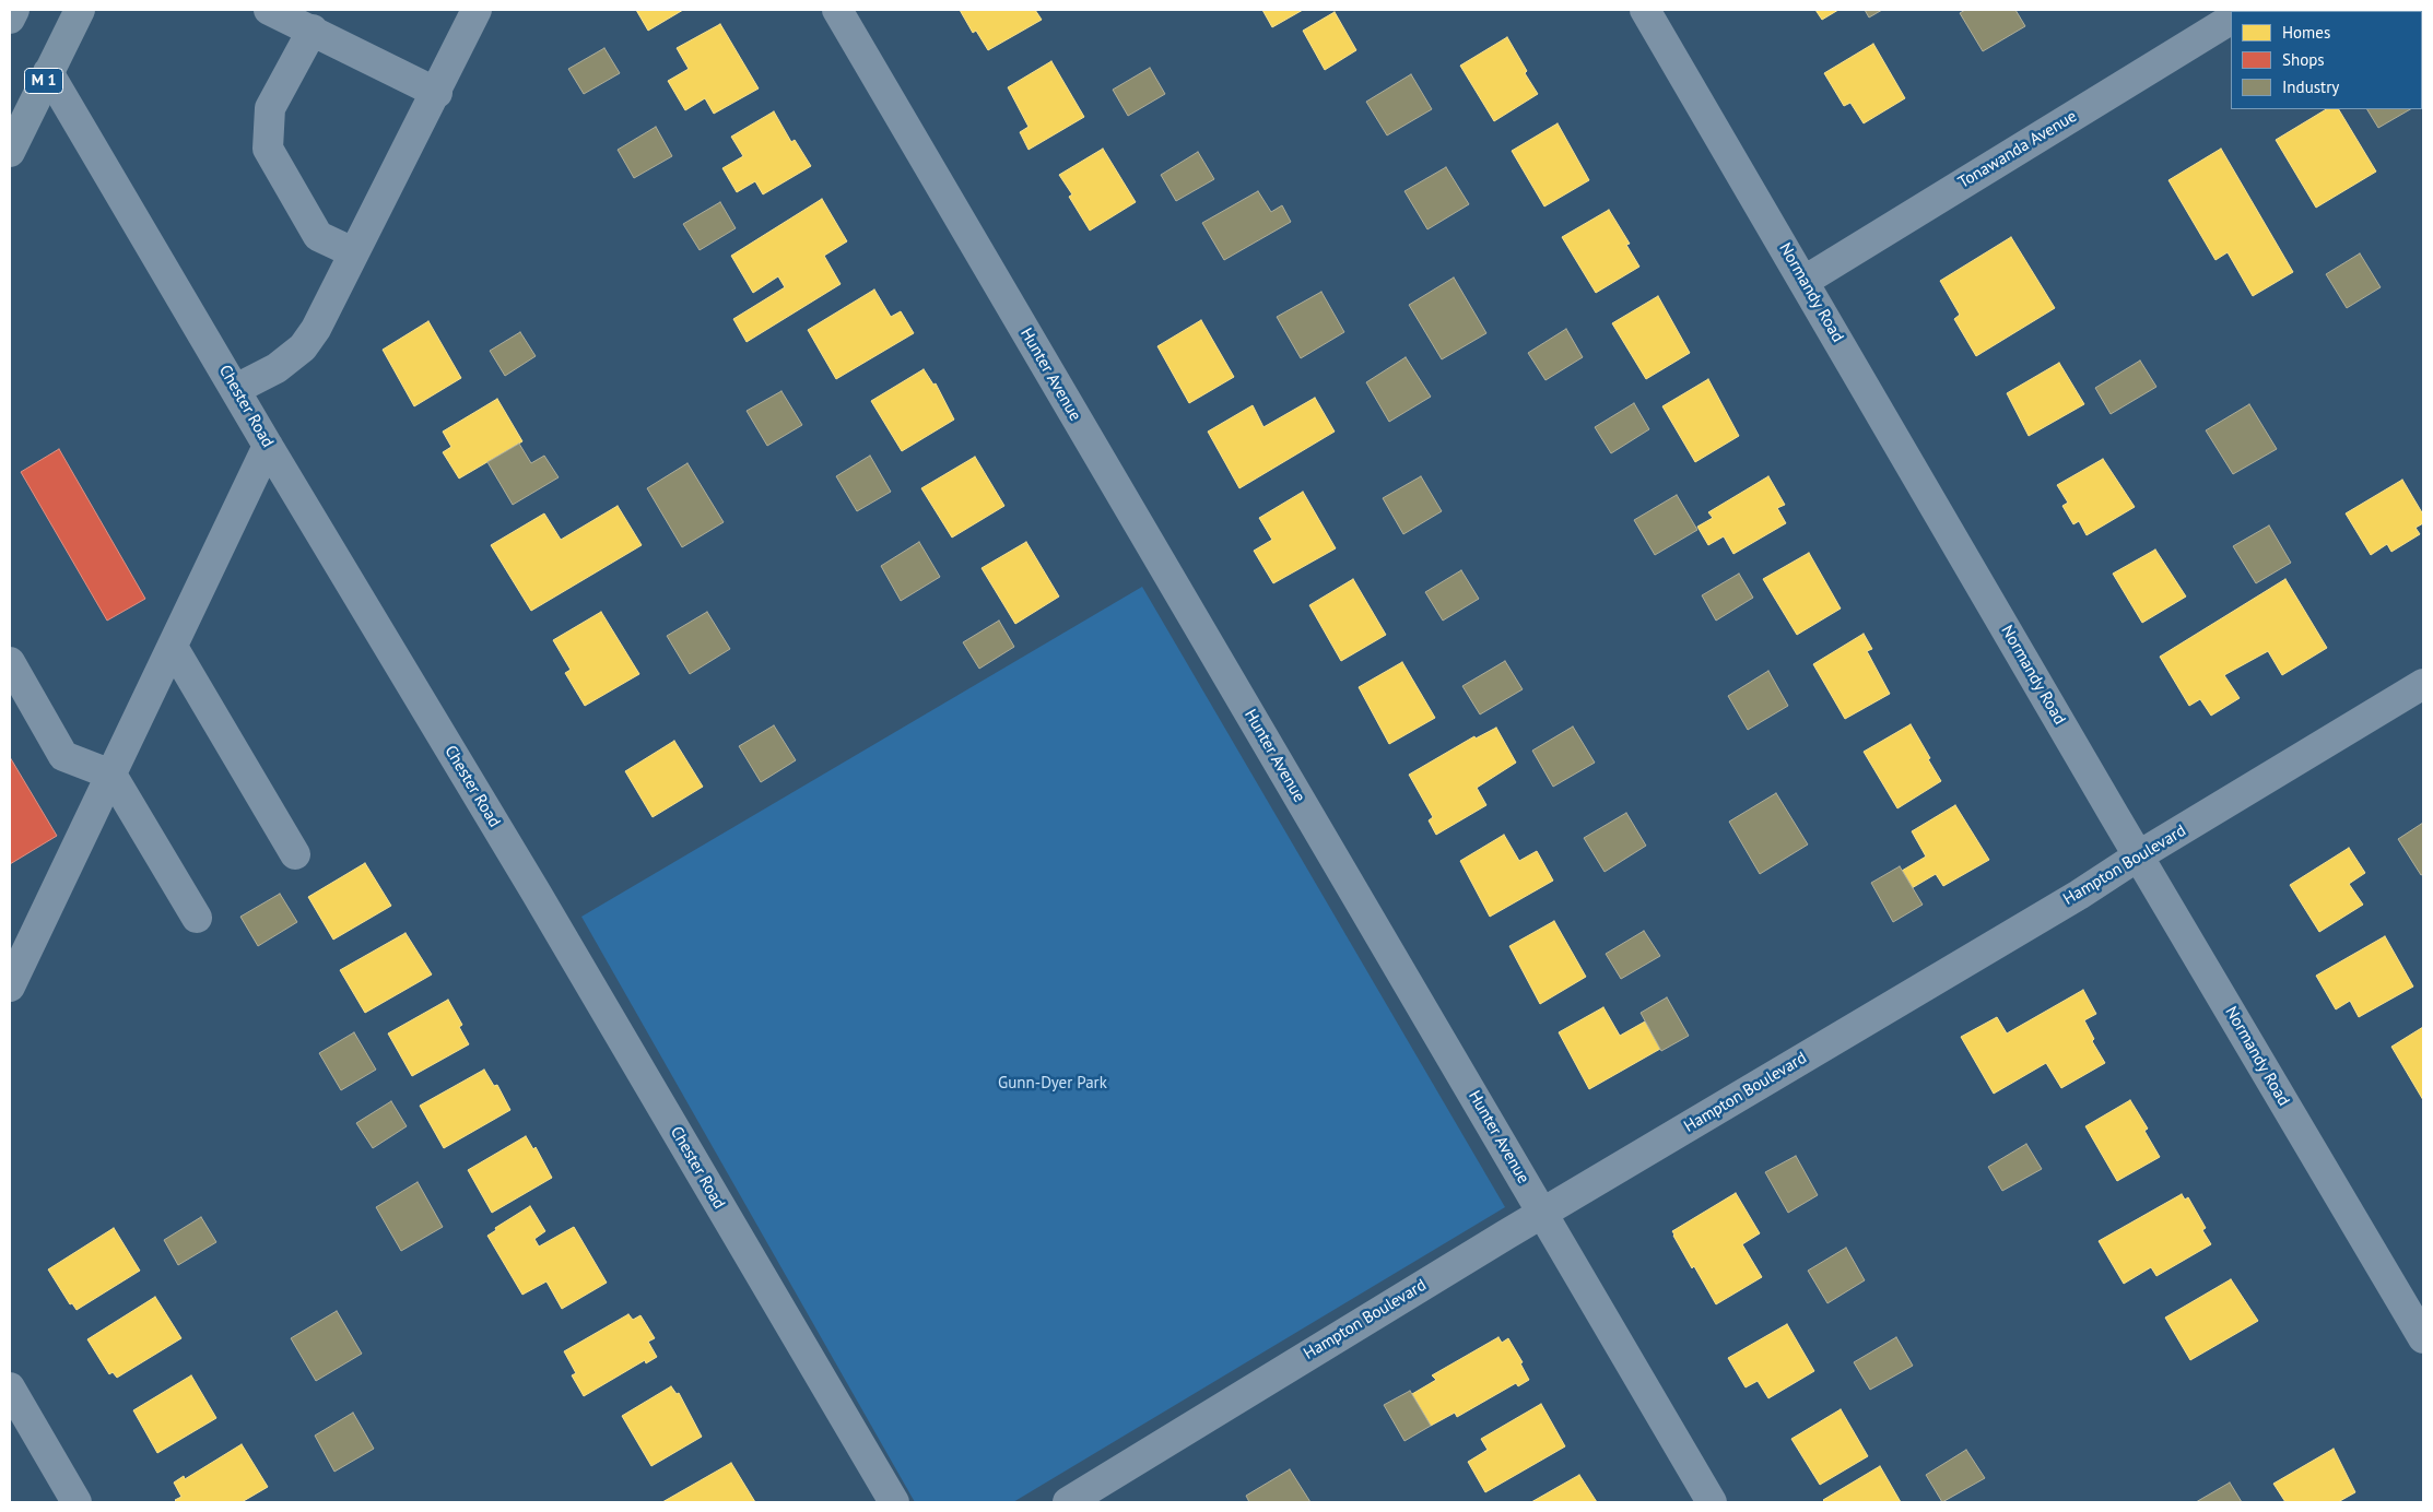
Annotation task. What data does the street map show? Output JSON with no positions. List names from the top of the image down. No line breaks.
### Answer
{"streets":{"main road":["M 1"],"street":["Tonawanda Avenue","Normandy Road","Hunter Avenue","Chester Road","Hampton Boulevard"]},"crossings":[["M 1","Chester Road"],["Tonawanda Avenue","Normandy Road"],["Normandy Road","Hampton Boulevard"],["Hunter Avenue","Hampton Boulevard"]],"parks":["Gunn-Dyer Park"],"legend":["Homes","Shops","Industry"]}
